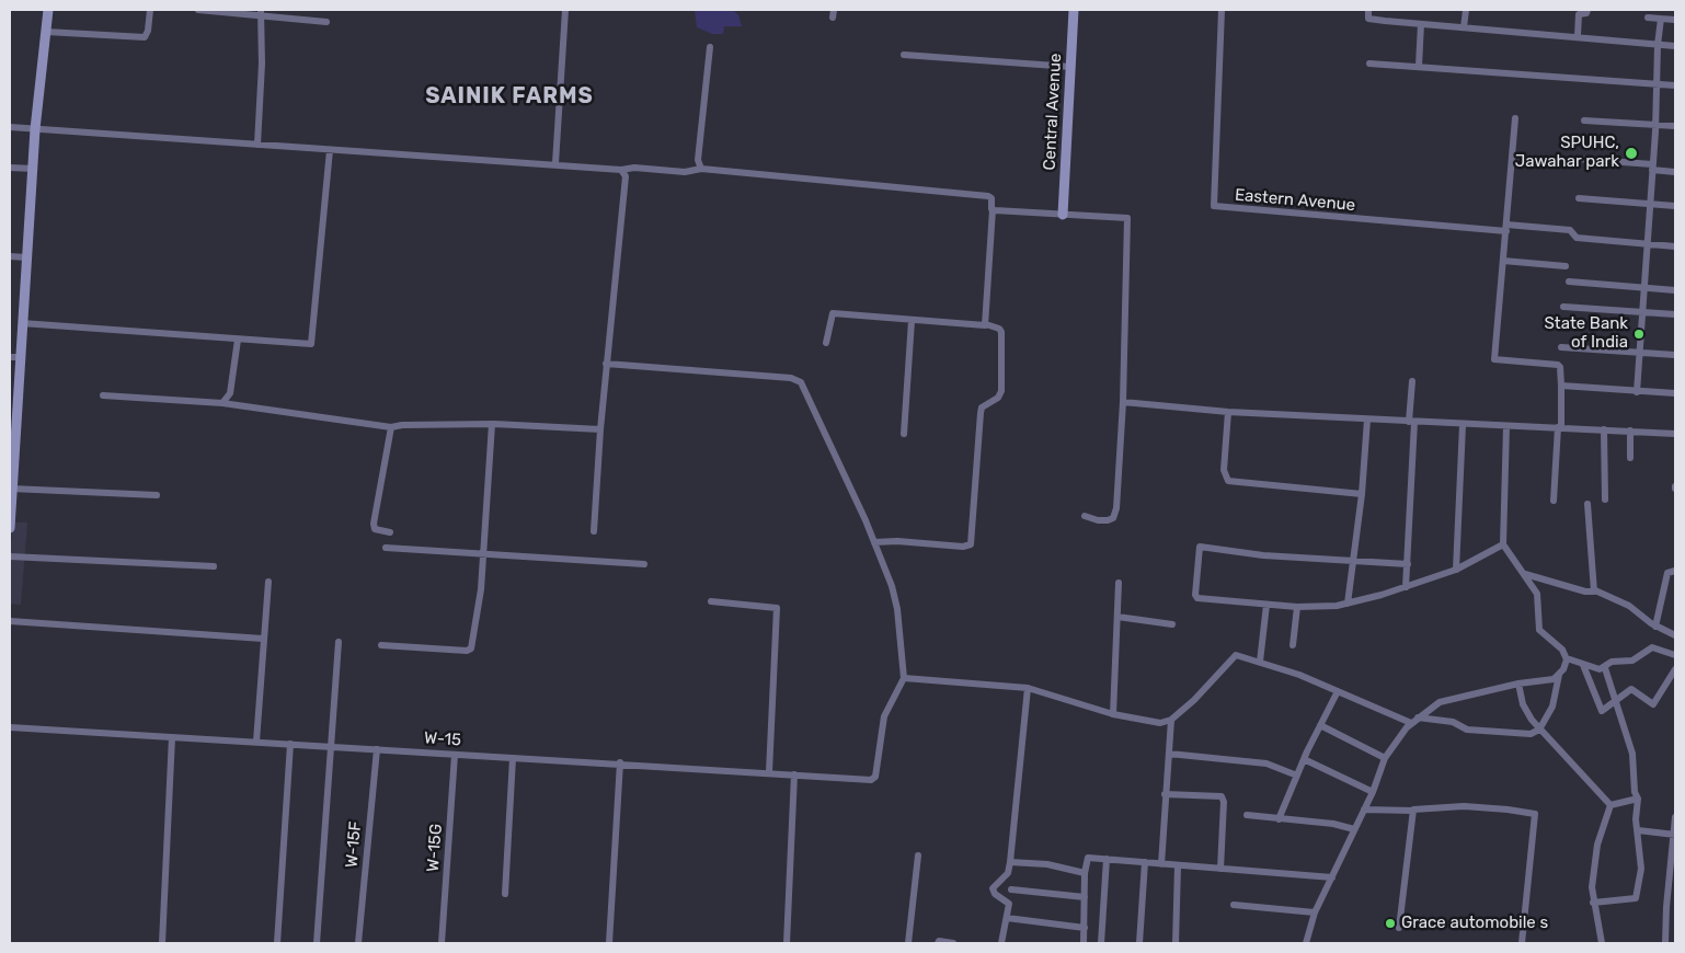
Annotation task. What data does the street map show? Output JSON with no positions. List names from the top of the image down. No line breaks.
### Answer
{"streets":{"street":["Central Avenue","Eastern Avenue","W-15","W-15F","W-15G"]},"crossings":[["W-15","W-15F"],["W-15","W-15G"]],"districts":["SAINIK FARMS"],"places":["SPUHC, Jawahar park","State Bank of India","Grace automobile s"]}
